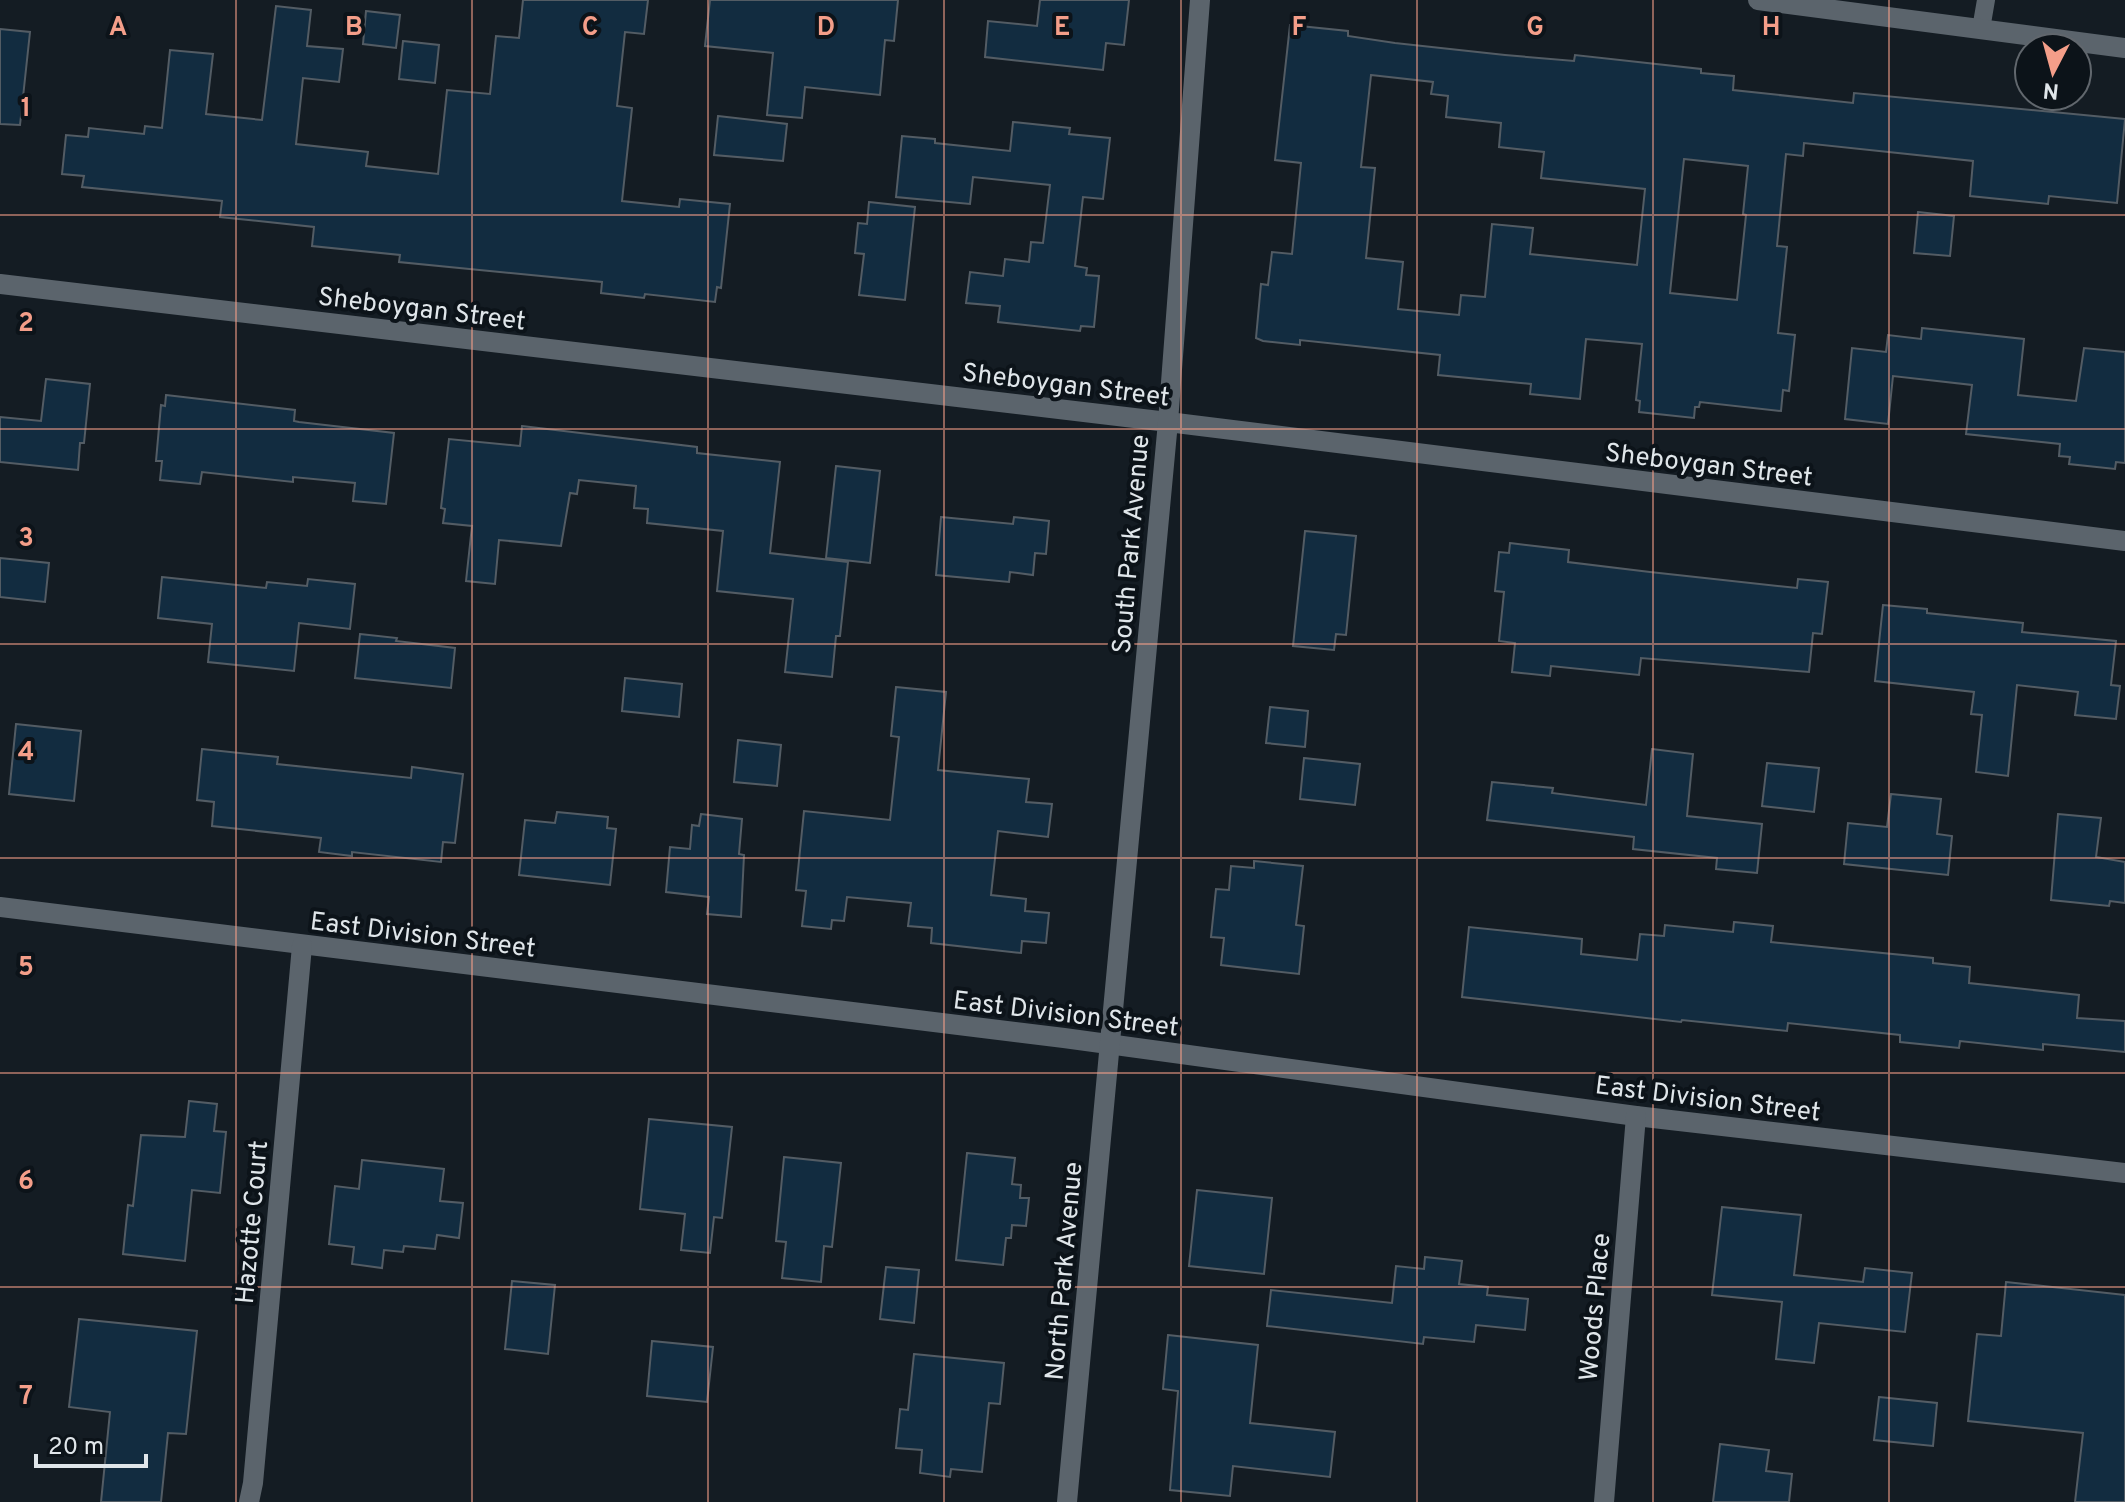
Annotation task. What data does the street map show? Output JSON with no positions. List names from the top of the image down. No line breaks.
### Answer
{"streets":{"street":["Sheboygan Street","South Park Avenue","East Division Street","Hazotte Court","North Park Avenue","Woods Place"]},"crossings":[["Sheboygan Street","South Park Avenue"],["South Park Avenue","East Division Street"],["South Park Avenue","North Park Avenue"],["East Division Street","Hazotte Court"],["East Division Street","North Park Avenue"],["East Division Street","Woods Place"]],"scale_bar":"20 m","north":"bottom","grid":{"columns":["A","B","C","D","E","F","G","H"],"rows":["1","2","3","4","5","6","7"]}}
